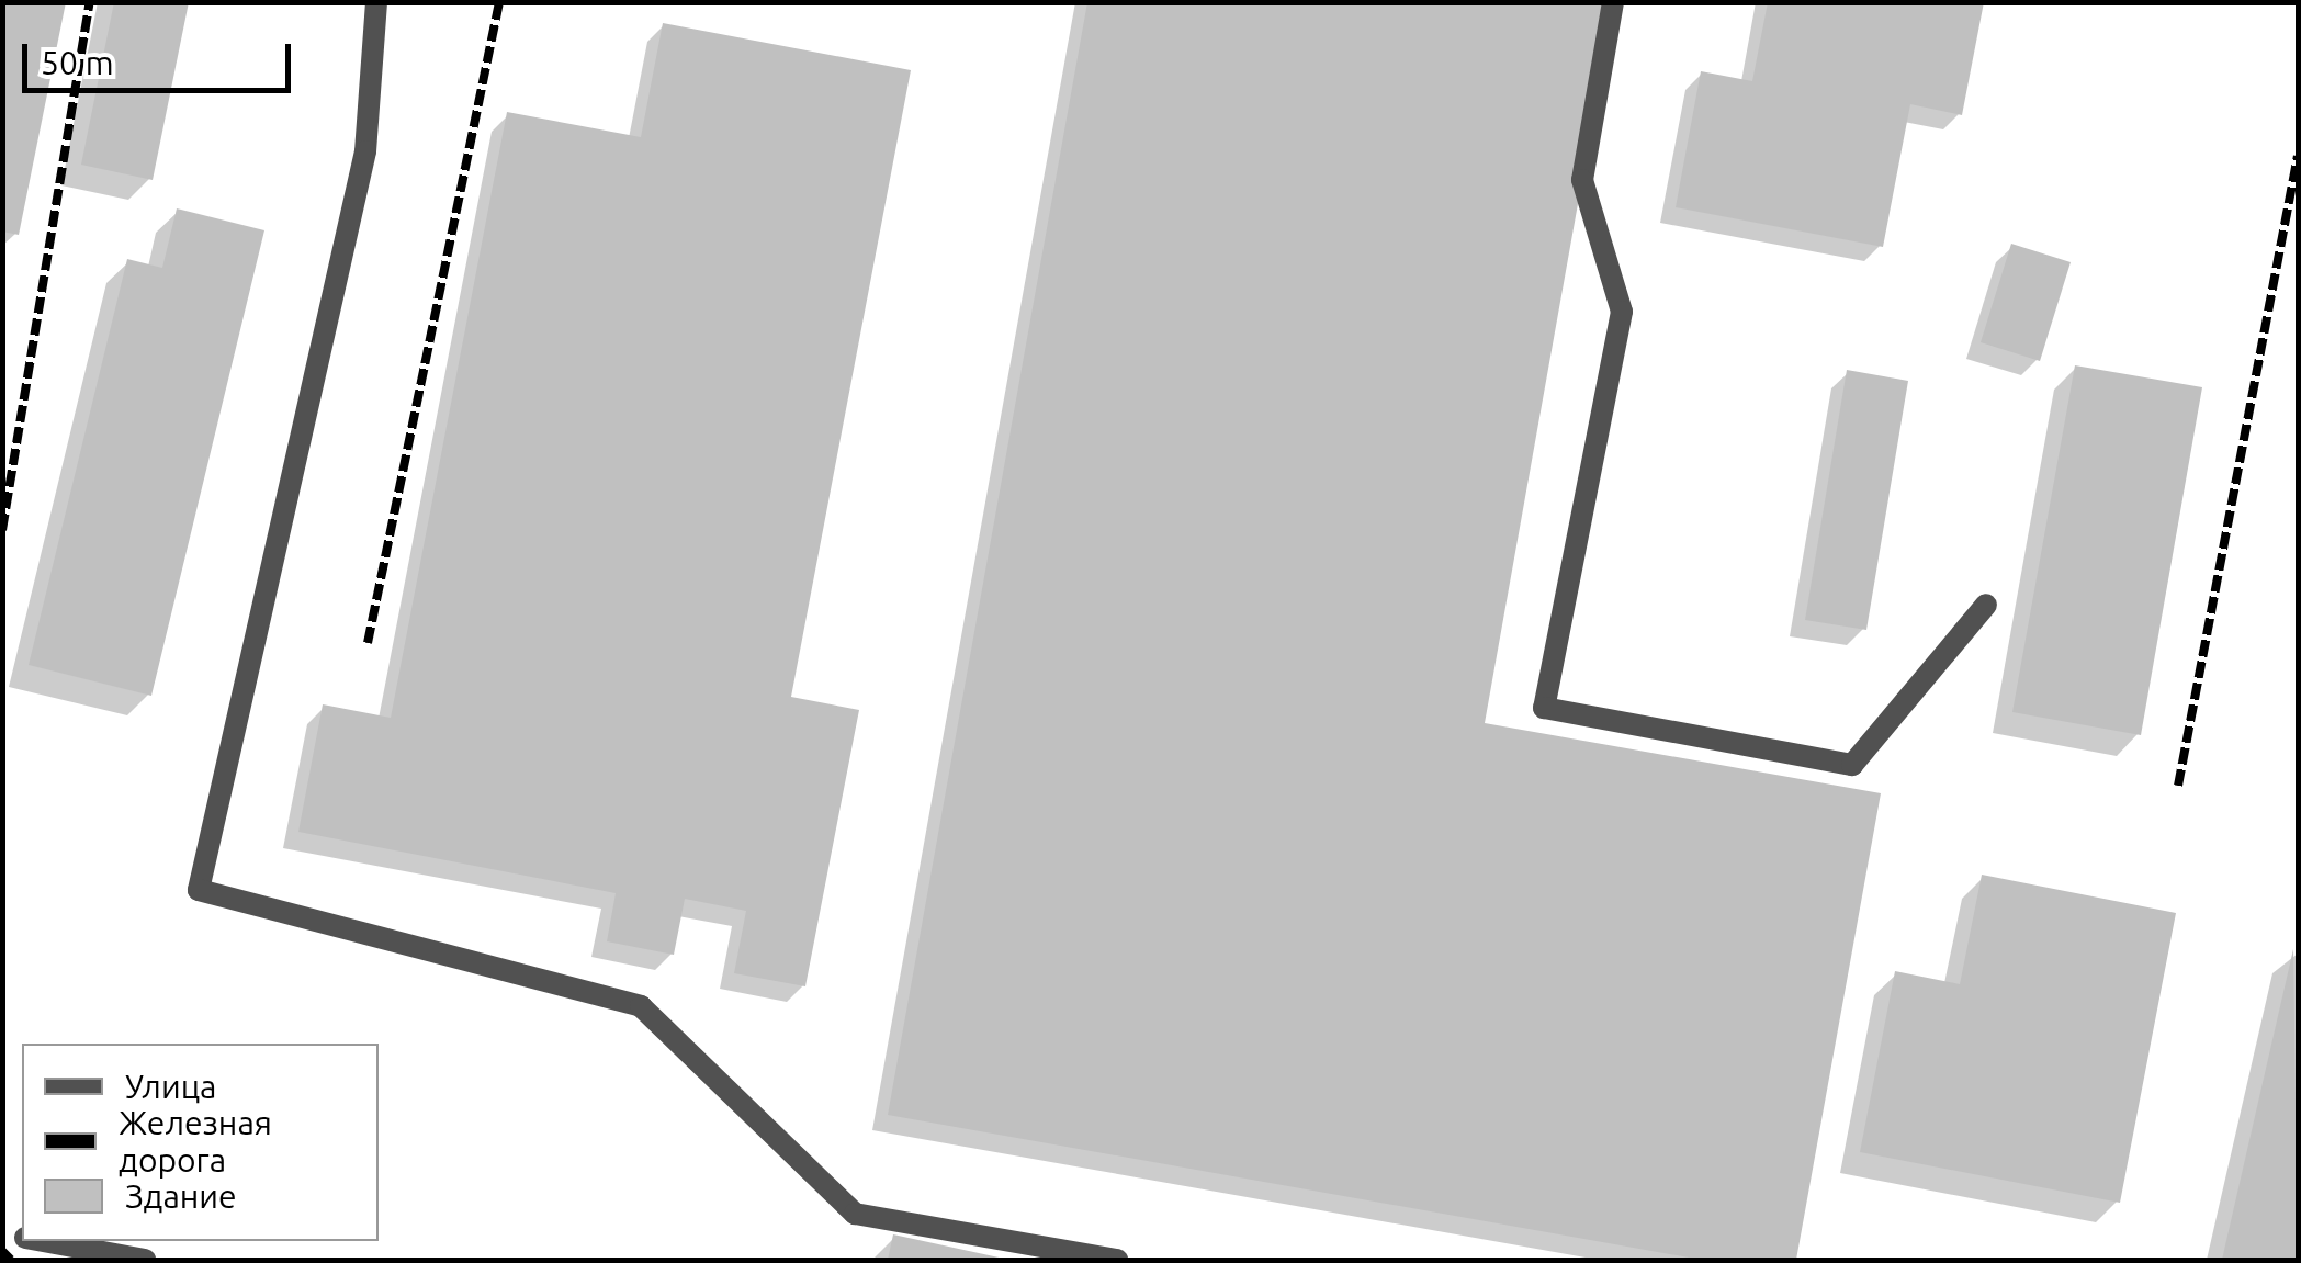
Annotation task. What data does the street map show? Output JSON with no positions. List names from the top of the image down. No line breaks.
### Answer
{"legend":["Улица","Железная дорога","Здание"],"scale_bar":"50 m"}
